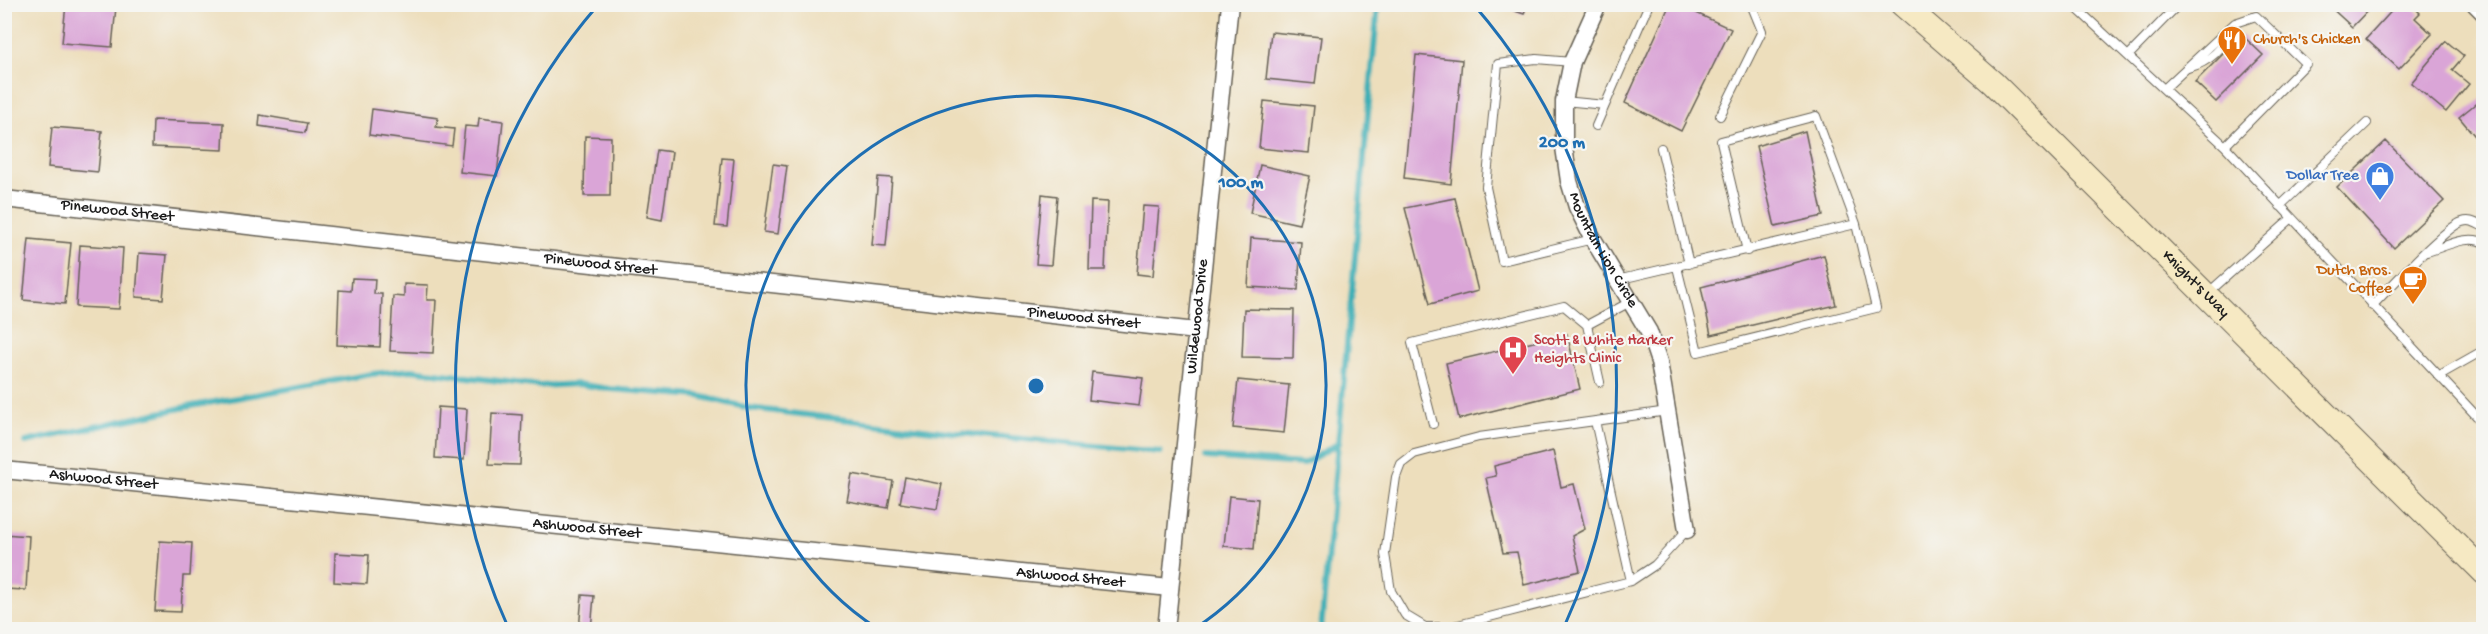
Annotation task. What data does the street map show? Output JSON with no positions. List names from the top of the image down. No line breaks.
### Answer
{"streets":{"main road":["Knight's Way"],"street":["Pinewood Street","Mountain Lion Circle","Wildewood Drive","Ashwood Street"]},"crossings":[["Pinewood Street","Wildewood Drive"],["Wildewood Drive","Ashwood Street"]],"places":{"restaurant":["Church's Chicken"],"shop":["Dollar Tree"],"cafe":["Dutch Bros. Coffee"],"hospital":["Scott & White Harker Heights Clinic"]},"rings":["200 m","100 m"]}
